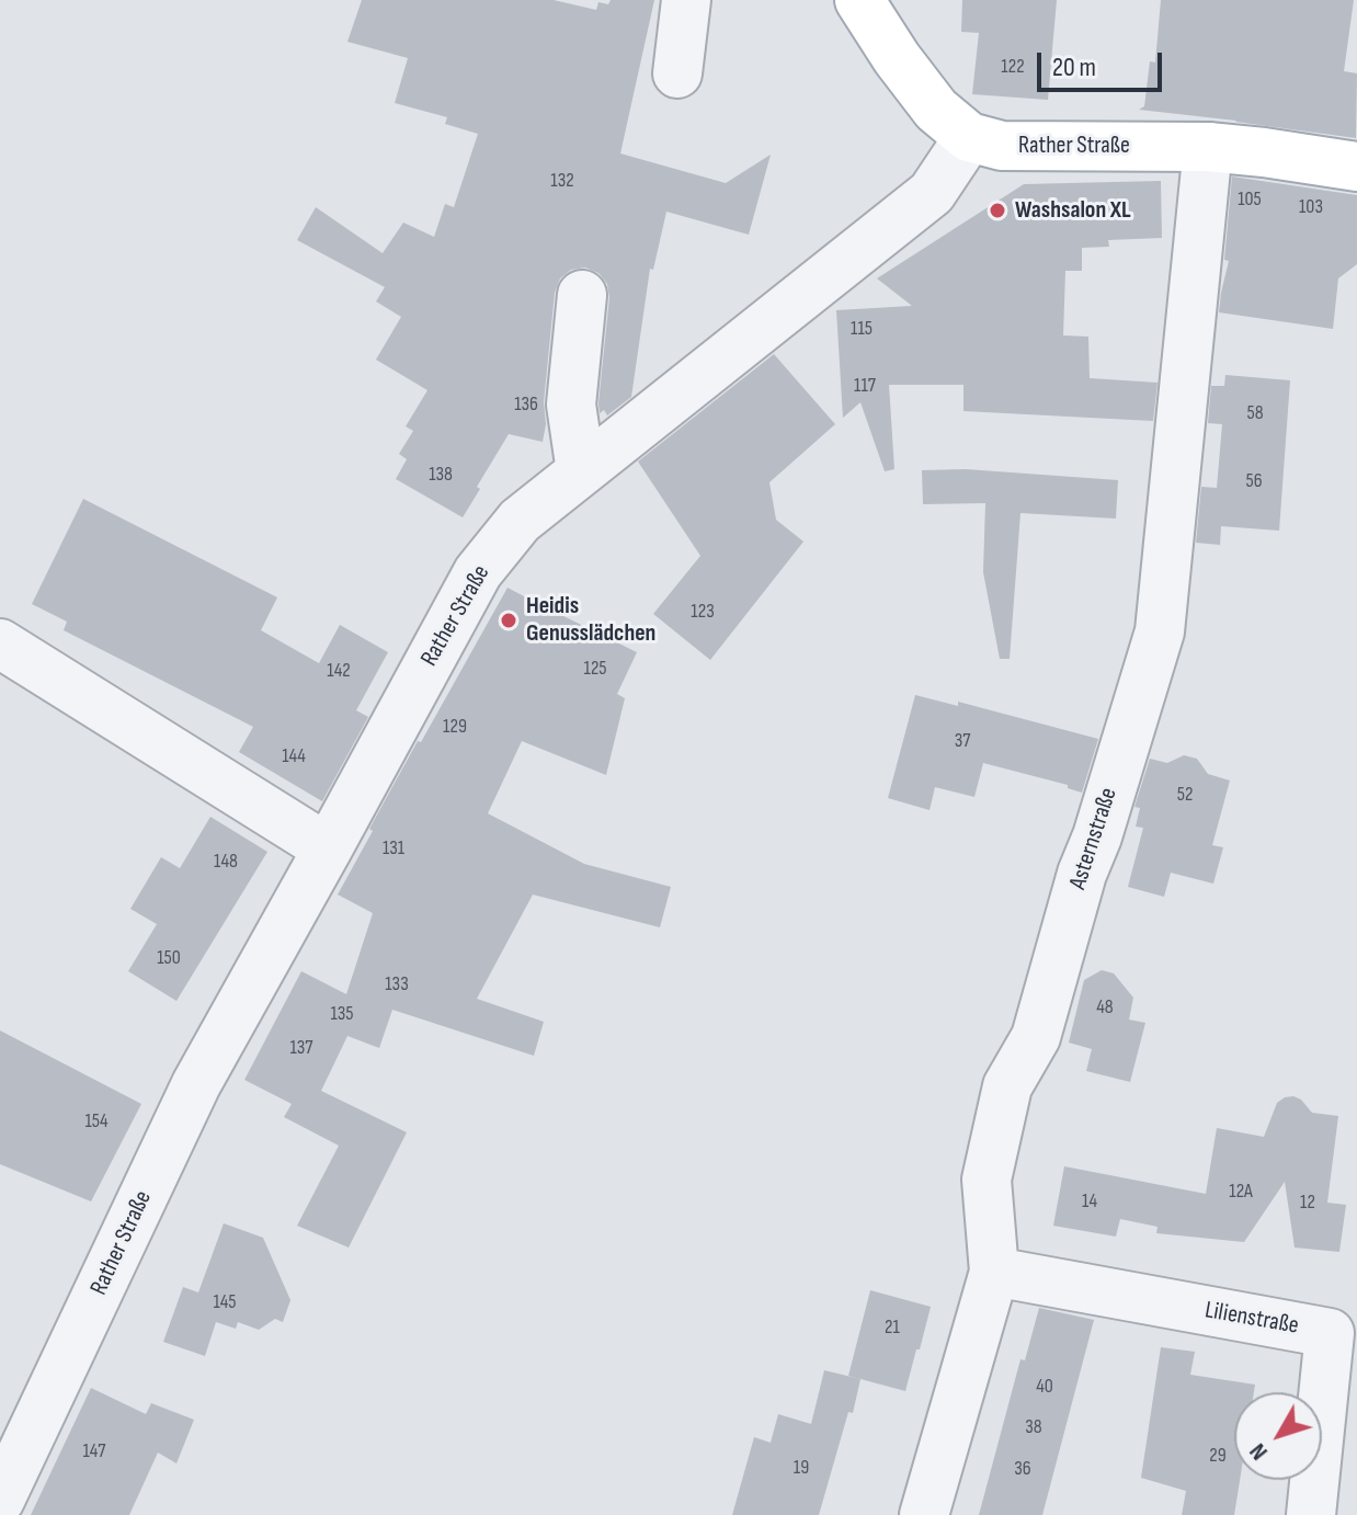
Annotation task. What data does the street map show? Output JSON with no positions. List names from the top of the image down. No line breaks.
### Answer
{"streets":{"main road":["Rather Straße"],"street":["Asternstraße","Lilienstraße"]},"crossings":[["Rather Straße","Asternstraße"],["Asternstraße","Lilienstraße"]],"places":["Washsalon XL","Heidis Genusslädchen"],"house_numbers":["122","132","105","103","115","117","136","58","138","56","123","125","142","129","37","144","52","131","148","150","133","48","135","137","154","12A","14","12","145","21","40","38","147","29","19","36"],"scale_bar":"20 m","north":"bottom left"}
